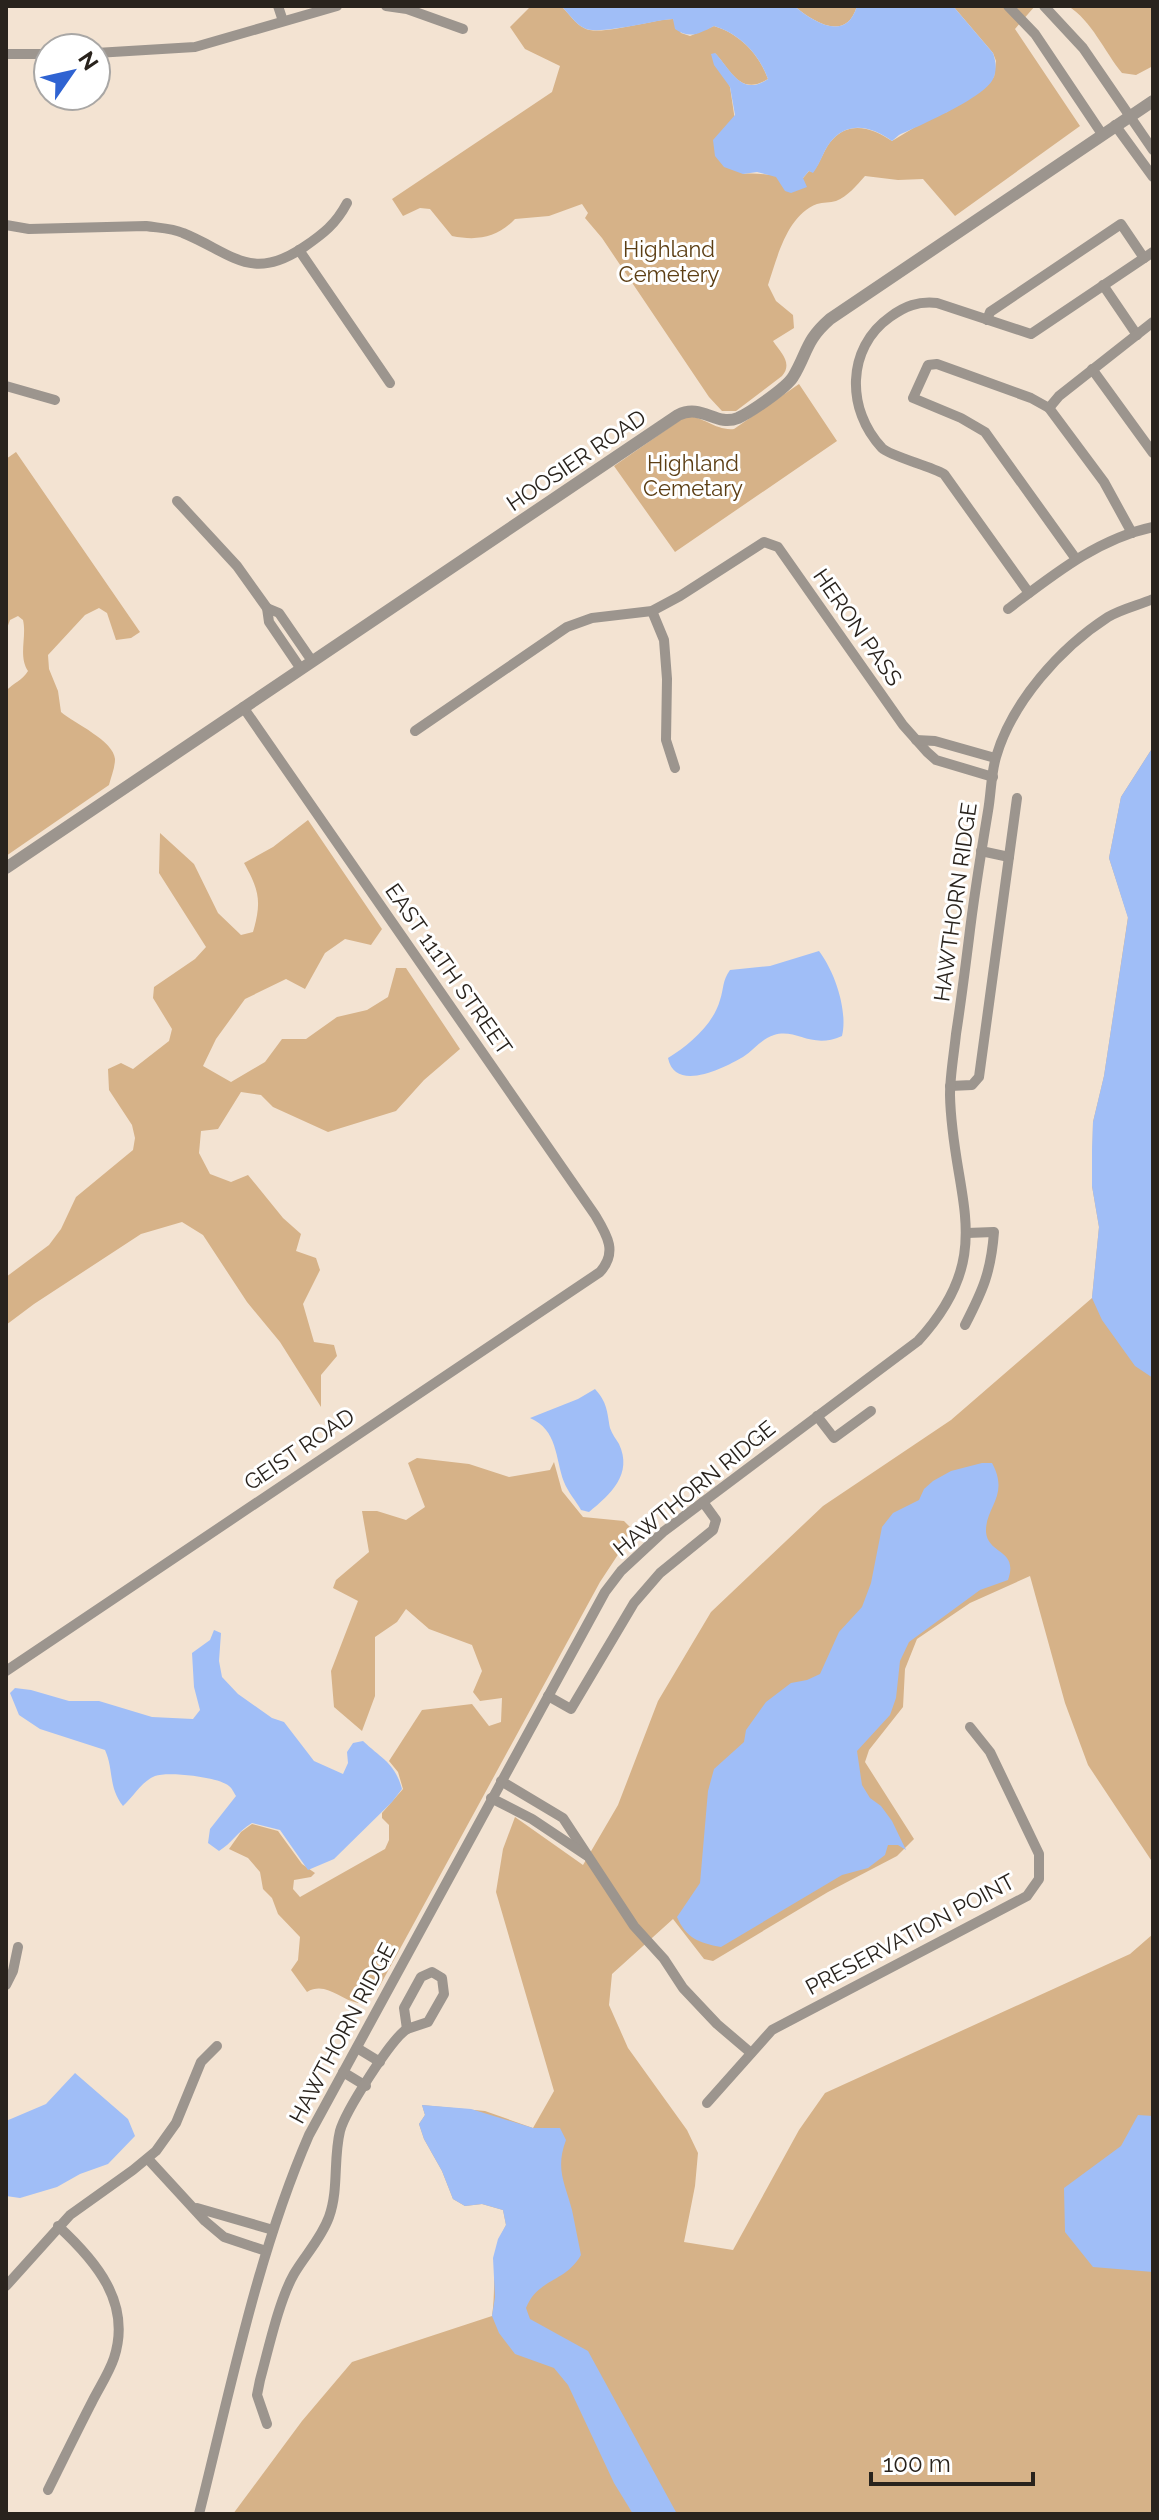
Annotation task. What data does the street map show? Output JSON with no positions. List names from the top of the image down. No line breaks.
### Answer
{"streets":{"street":["HOOSIER ROAD","HERON PASS","HAWTHORN RIDGE","EAST 111TH STREET","GEIST ROAD","PRESERVATION POINT"]},"crossings":[["HOOSIER ROAD","EAST 111TH STREET"],["HERON PASS","HAWTHORN RIDGE"],["EAST 111TH STREET","GEIST ROAD"]],"parks":["Highland Cemetery","Highland Cemetary"],"scale_bar":"100 m","north":"top right"}
